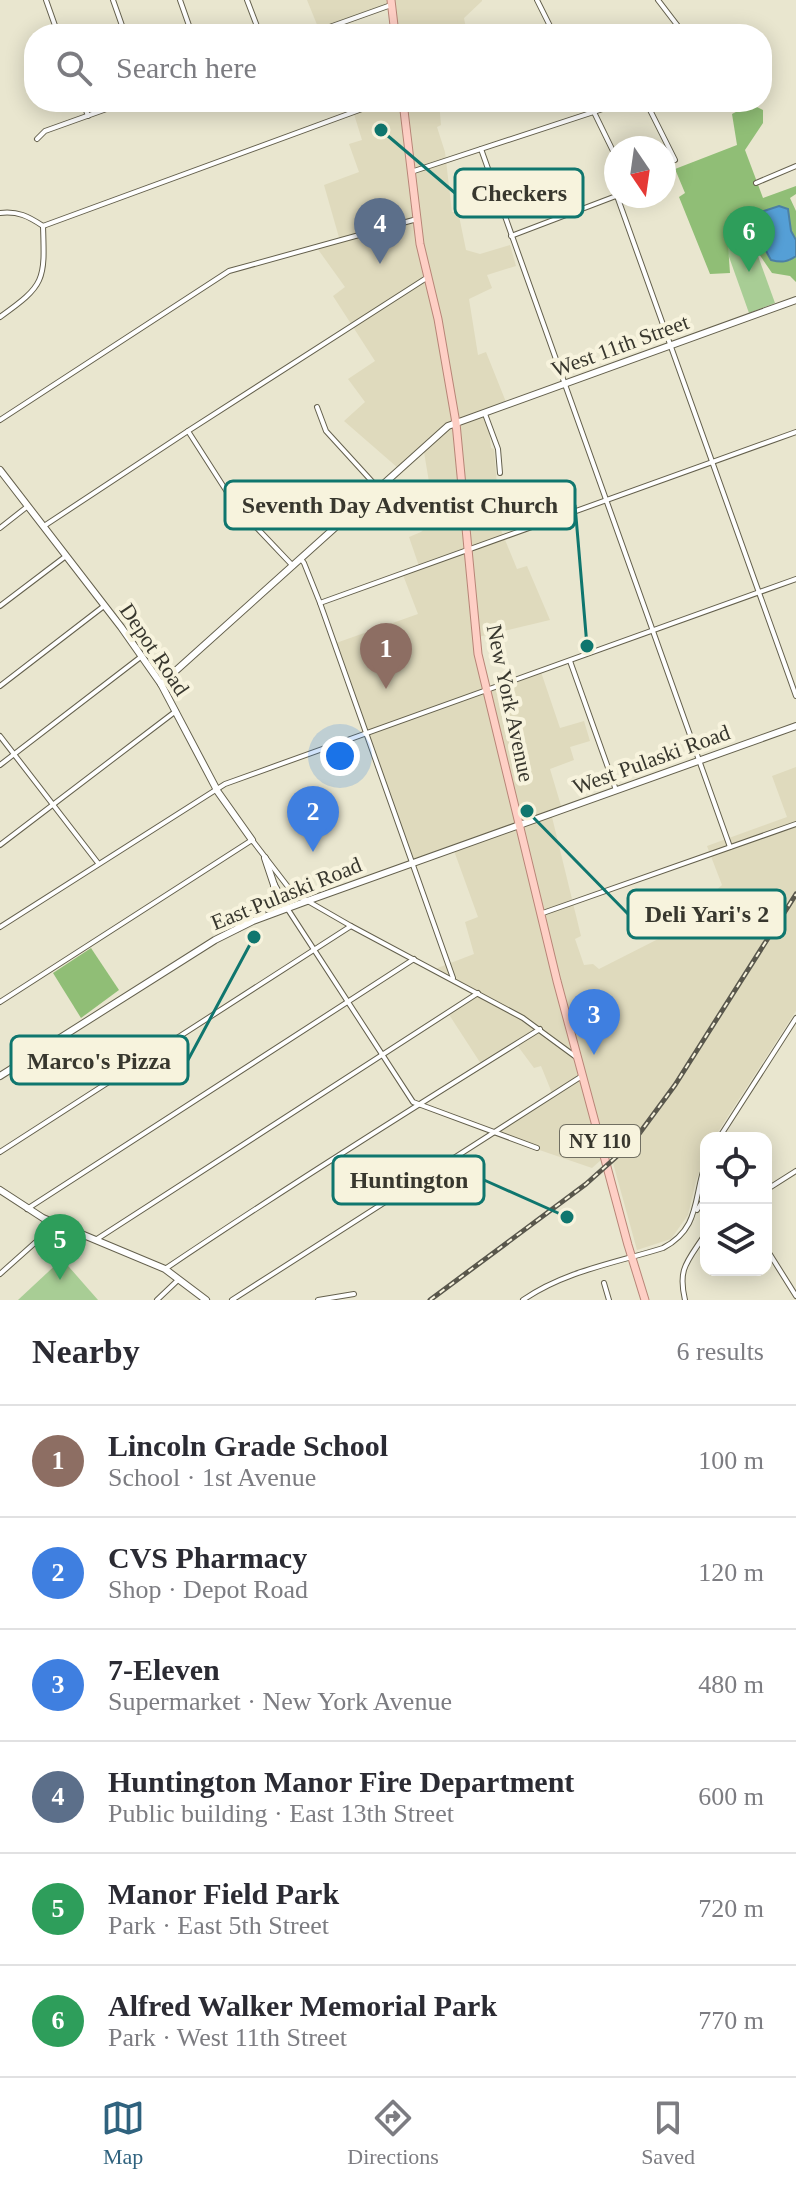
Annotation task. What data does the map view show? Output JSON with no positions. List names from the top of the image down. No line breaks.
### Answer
{"streets":{"main road":["New York Avenue","NY 110"],"street":["West 11th Street","Depot Road","West Pulaski Road","East Pulaski Road"]},"crossings":[["West 11th Street","Depot Road"],["West 11th Street","New York Avenue"],["Depot Road","New York Avenue"],["Depot Road","East Pulaski Road"],["New York Avenue","West Pulaski Road"],["New York Avenue","East Pulaski Road"],["West Pulaski Road","East Pulaski Road"]],"places":["Checkers","Seventh Day Adventist Church","Deli Yari's 2","Marco's Pizza","Huntington"],"north":"bottom","page":{"search":"Search here","pins":["4","6","1","2","3","5"],"heading":["Nearby","6 results"],"list":[{"mark":"1","name":"Lincoln Grade School","note":"School · 1st Avenue","value":"100 m"},{"mark":"2","name":"CVS Pharmacy","note":"Shop · Depot Road","value":"120 m"},{"mark":"3","name":"7-Eleven","note":"Supermarket · New York Avenue","value":"480 m"},{"mark":"4","name":"Huntington Manor Fire Department","note":"Public building · East 13th Street","value":"600 m"},{"mark":"5","name":"Manor Field Park","note":"Park · East 5th Street","value":"720 m"},{"mark":"6","name":"Alfred Walker Memorial Park","note":"Park · West 11th Street","value":"770 m"}],"nav":["Map","Directions","Saved"]}}
